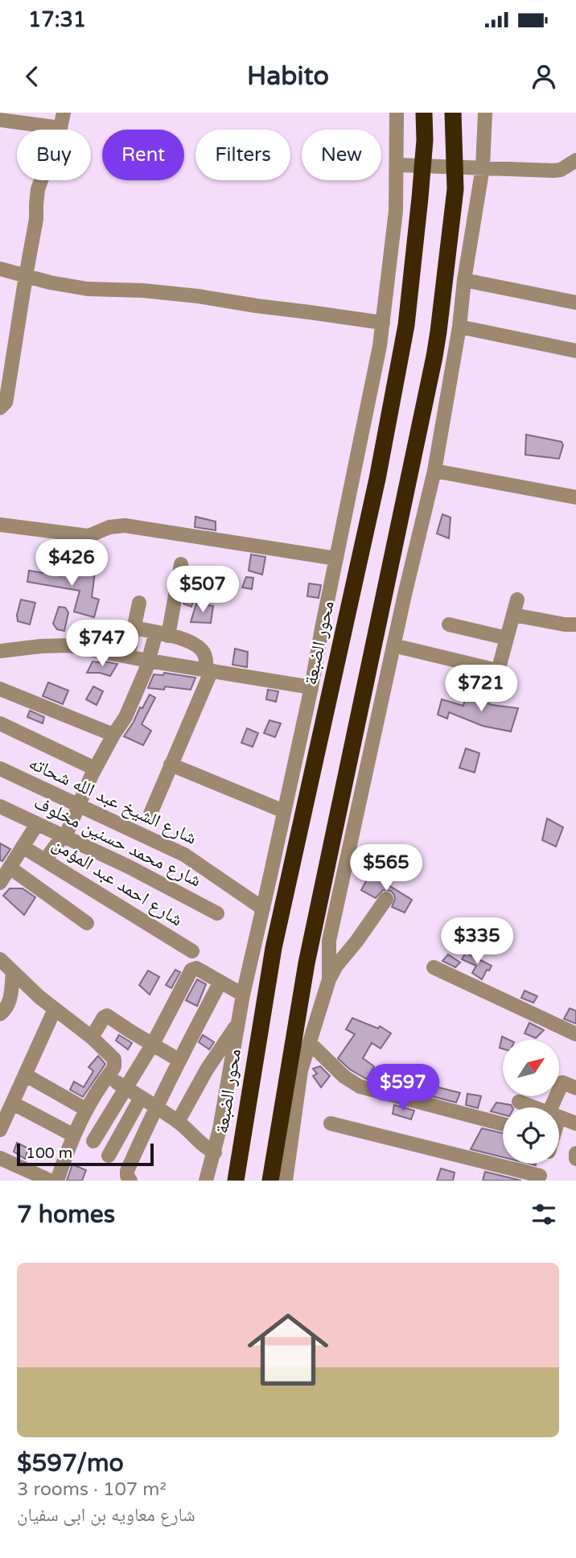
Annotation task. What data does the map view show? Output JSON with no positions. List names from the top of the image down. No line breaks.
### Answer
{"streets":{"highway":["محور الضبعة"],"street":["شارع الشيخ عبد الله شحاته","شارع محمد حسنين مخلوف","شارع احمد عبد المؤمن"]},"scale_bar":"100 m","north":"top right","page":{"status":"17:31","header":"Habito","chip":["Buy","Rent","Filters","New"],"price":["$426","$507","$747","$721","$565","$335","$597"],"scale":"100 m","heading":"7 homes","list":[{"name":"$597/mo","note":"3 rooms · 107 m² · شارع معاويه بن ابى سفيان"}]}}
